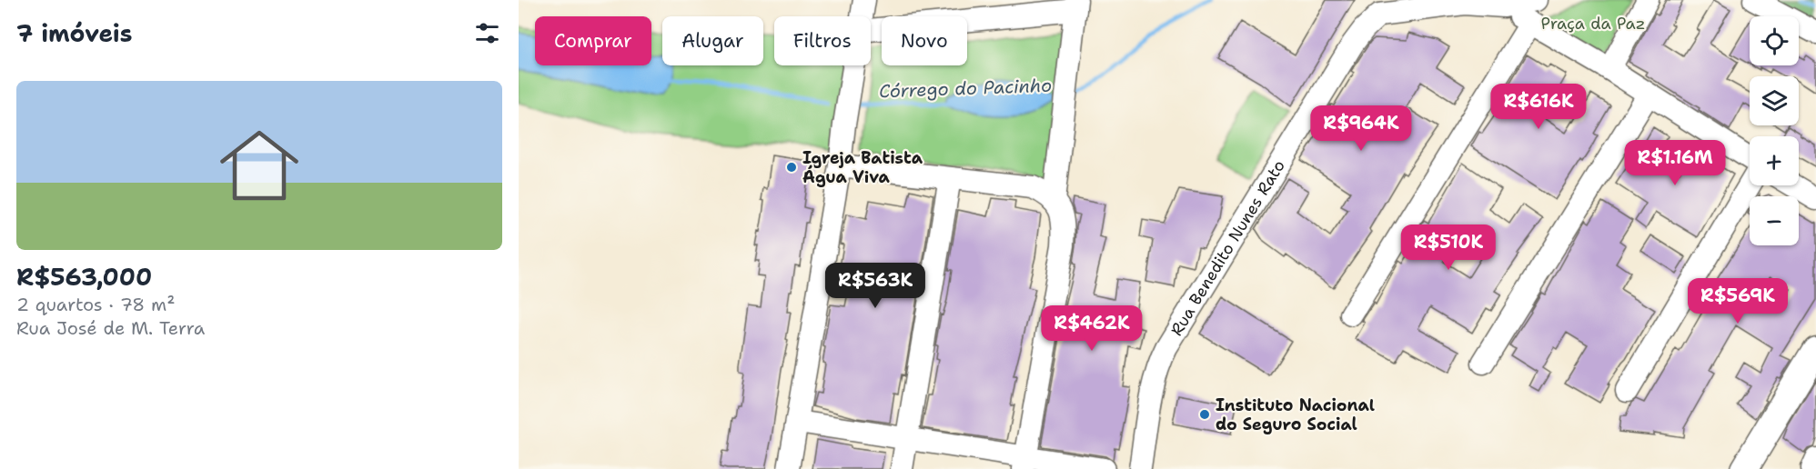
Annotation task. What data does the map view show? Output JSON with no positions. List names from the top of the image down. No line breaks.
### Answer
{"streets":{"street":["Rua Benedito Nunes Rato"]},"water":["Córrego do Pacinho"],"parks":["Praça da Paz"],"places":["Igreja Batista Água Viva","Instituto Nacional do Seguro Social"],"page":{"heading":"7 imóveis","map_buttons":["+","−"],"chip":["Comprar","Alugar","Filtros","Novo"],"list":[{"name":"R$563,000","note":"2 quartos · 78 m² · Rua José de M. Terra"}],"price":["R$616K","R$964K","R$1.16M","R$510K","R$563K","R$569K","R$462K"]}}
